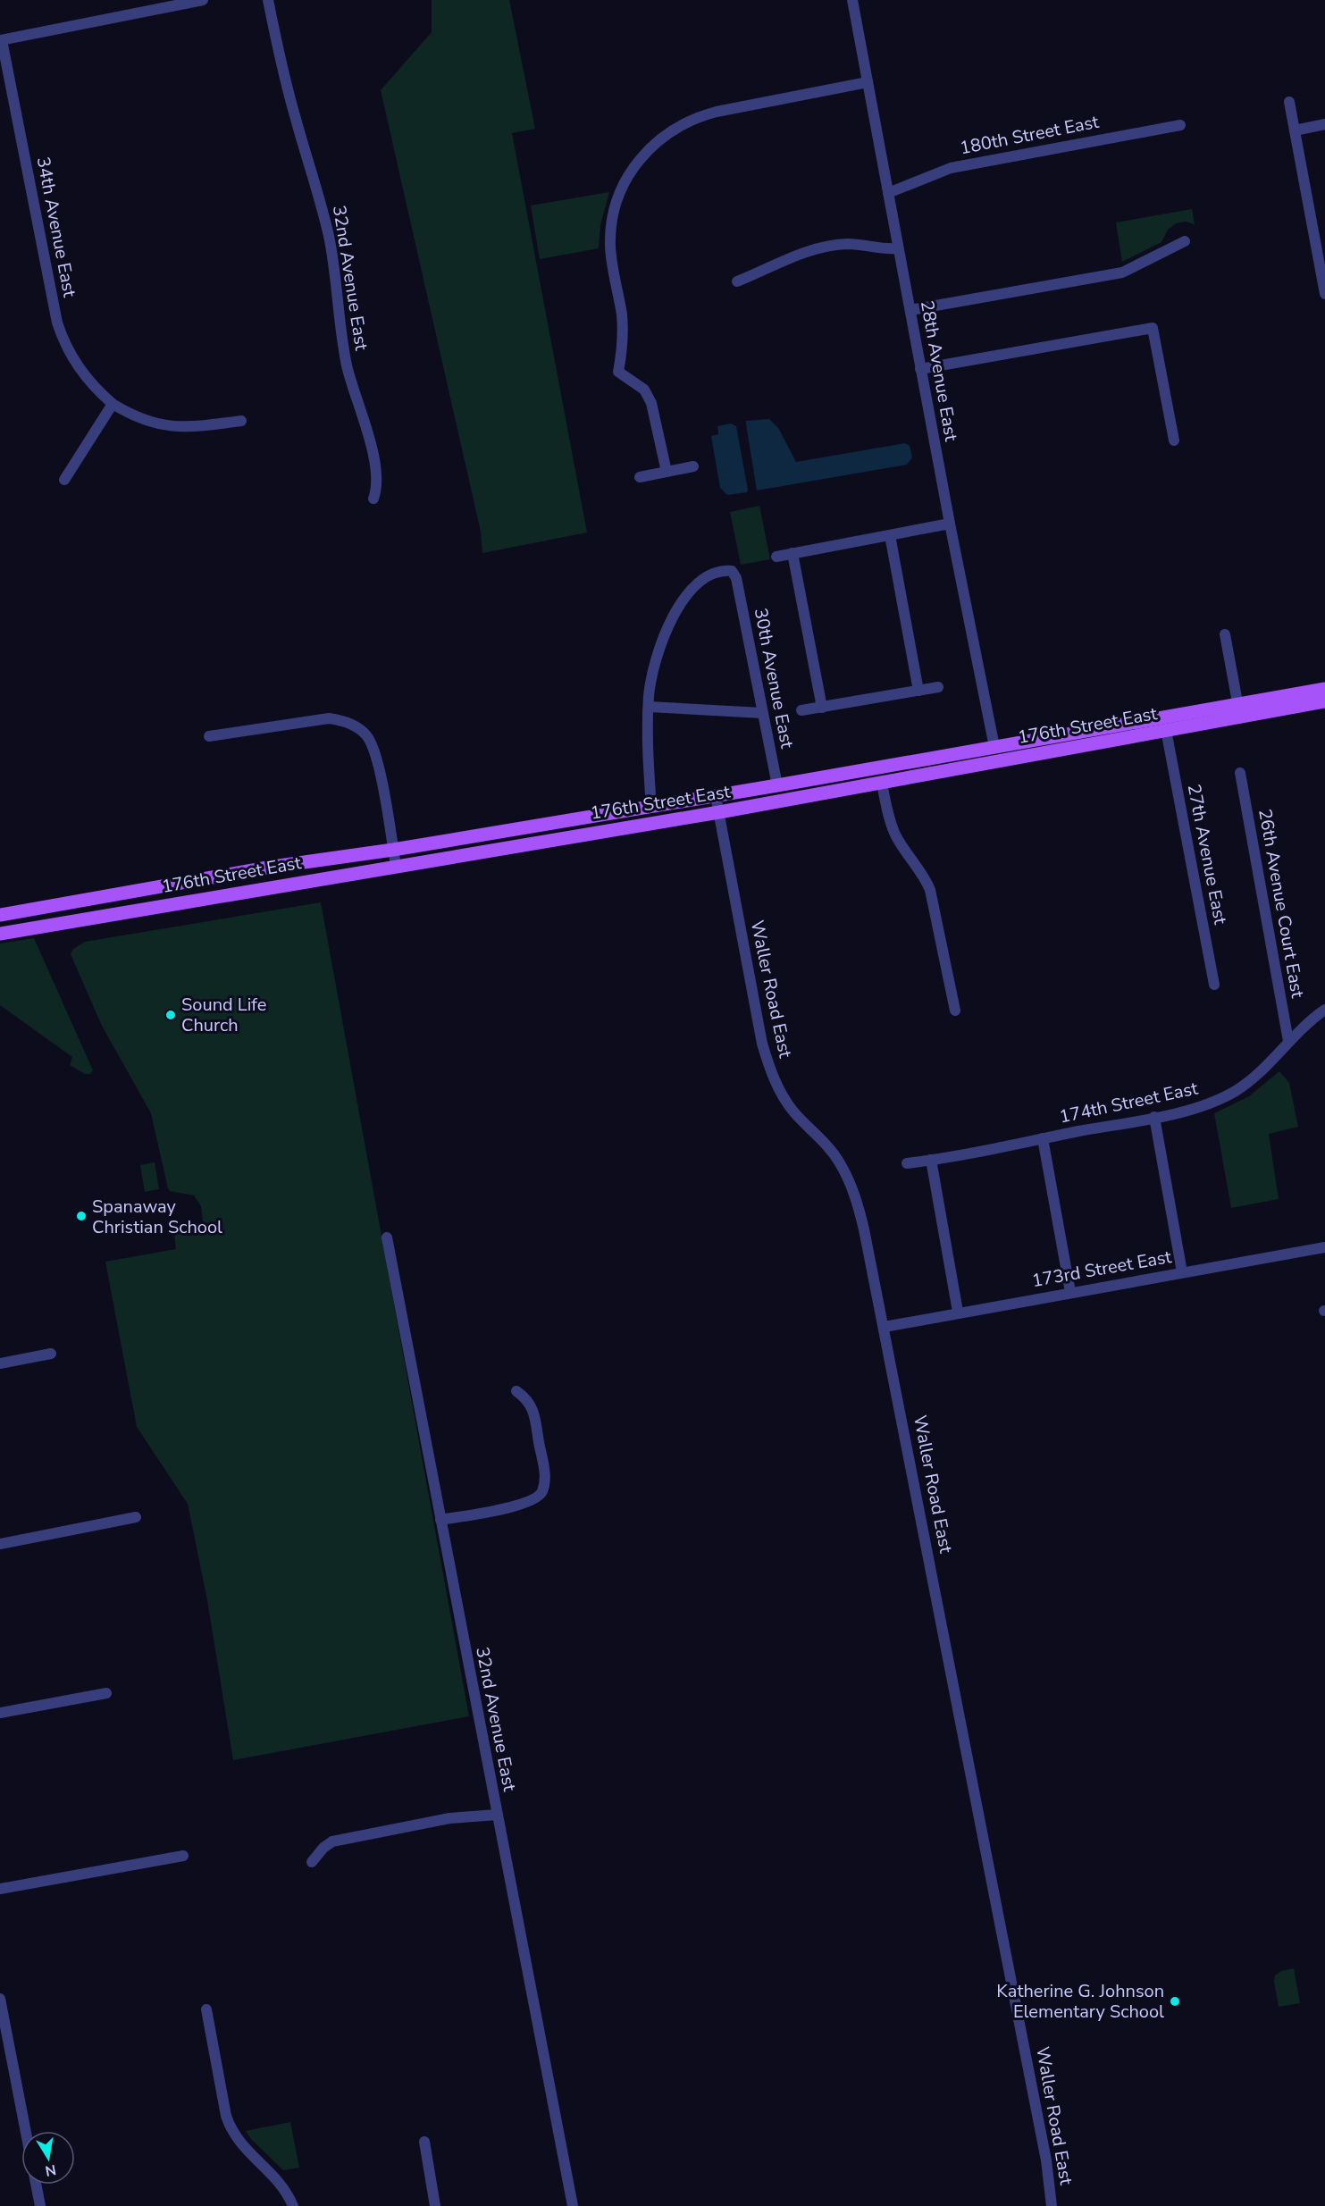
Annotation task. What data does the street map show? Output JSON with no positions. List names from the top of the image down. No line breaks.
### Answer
{"streets":{"main road":["176th Street East"],"street":["180th Street East","34th Avenue East","32nd Avenue East","28th Avenue East","30th Avenue East","27th Avenue East","26th Avenue Court East","Waller Road East","174th Street East","173rd Street East"]},"crossings":[["180th Street East","28th Avenue East"],["28th Avenue East","176th Street East"],["30th Avenue East","176th Street East"],["176th Street East","27th Avenue East"],["176th Street East","Waller Road East"],["26th Avenue Court East","174th Street East"],["Waller Road East","173rd Street East"]],"places":["Sound Life Church","Spanaway Christian School","Katherine G. Johnson Elementary School"],"north":"bottom"}
